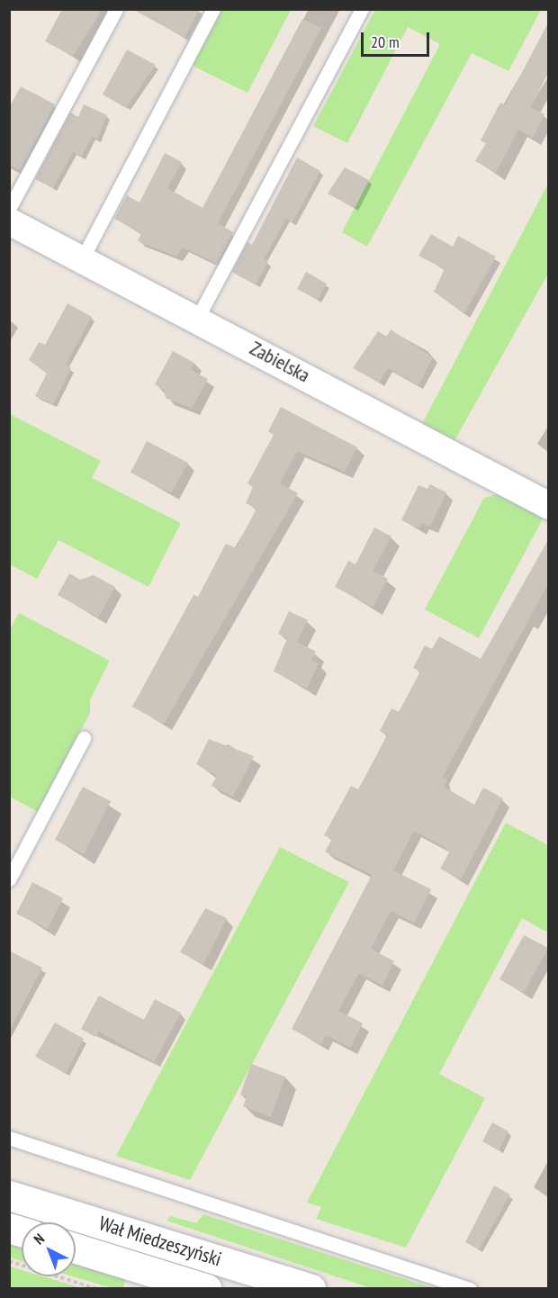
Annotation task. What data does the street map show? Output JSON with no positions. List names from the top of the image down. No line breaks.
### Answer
{"streets":{"main road":["Wał Miedzeszyński"],"street":["Zabielska"]},"scale_bar":"20 m","north":"top left"}
